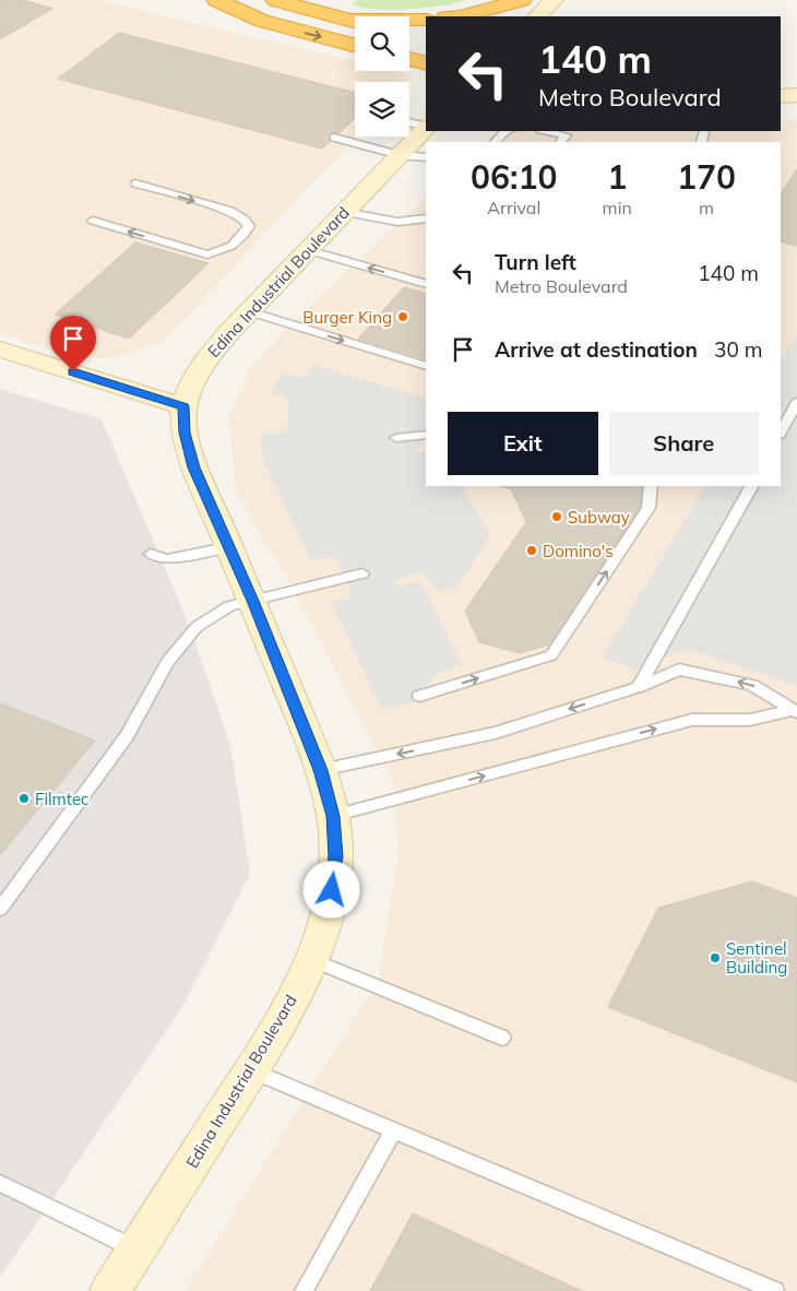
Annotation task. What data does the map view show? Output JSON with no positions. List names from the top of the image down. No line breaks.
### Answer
{"streets":{"street":["Edina Industrial Boulevard"]},"places":["Burger King","Subway","Domino's","Filmtec","Sentinel Building"],"page":{"turn":["140 m","Metro Boulevard"],"eta":["06:10","Arrival","1","min","170","m"],"list":[{"name":"Turn left","note":"Metro Boulevard","value":"140 m"},{"name":"Arrive at destination","value":"30 m"}],"buttons":["Exit","Share"]}}
